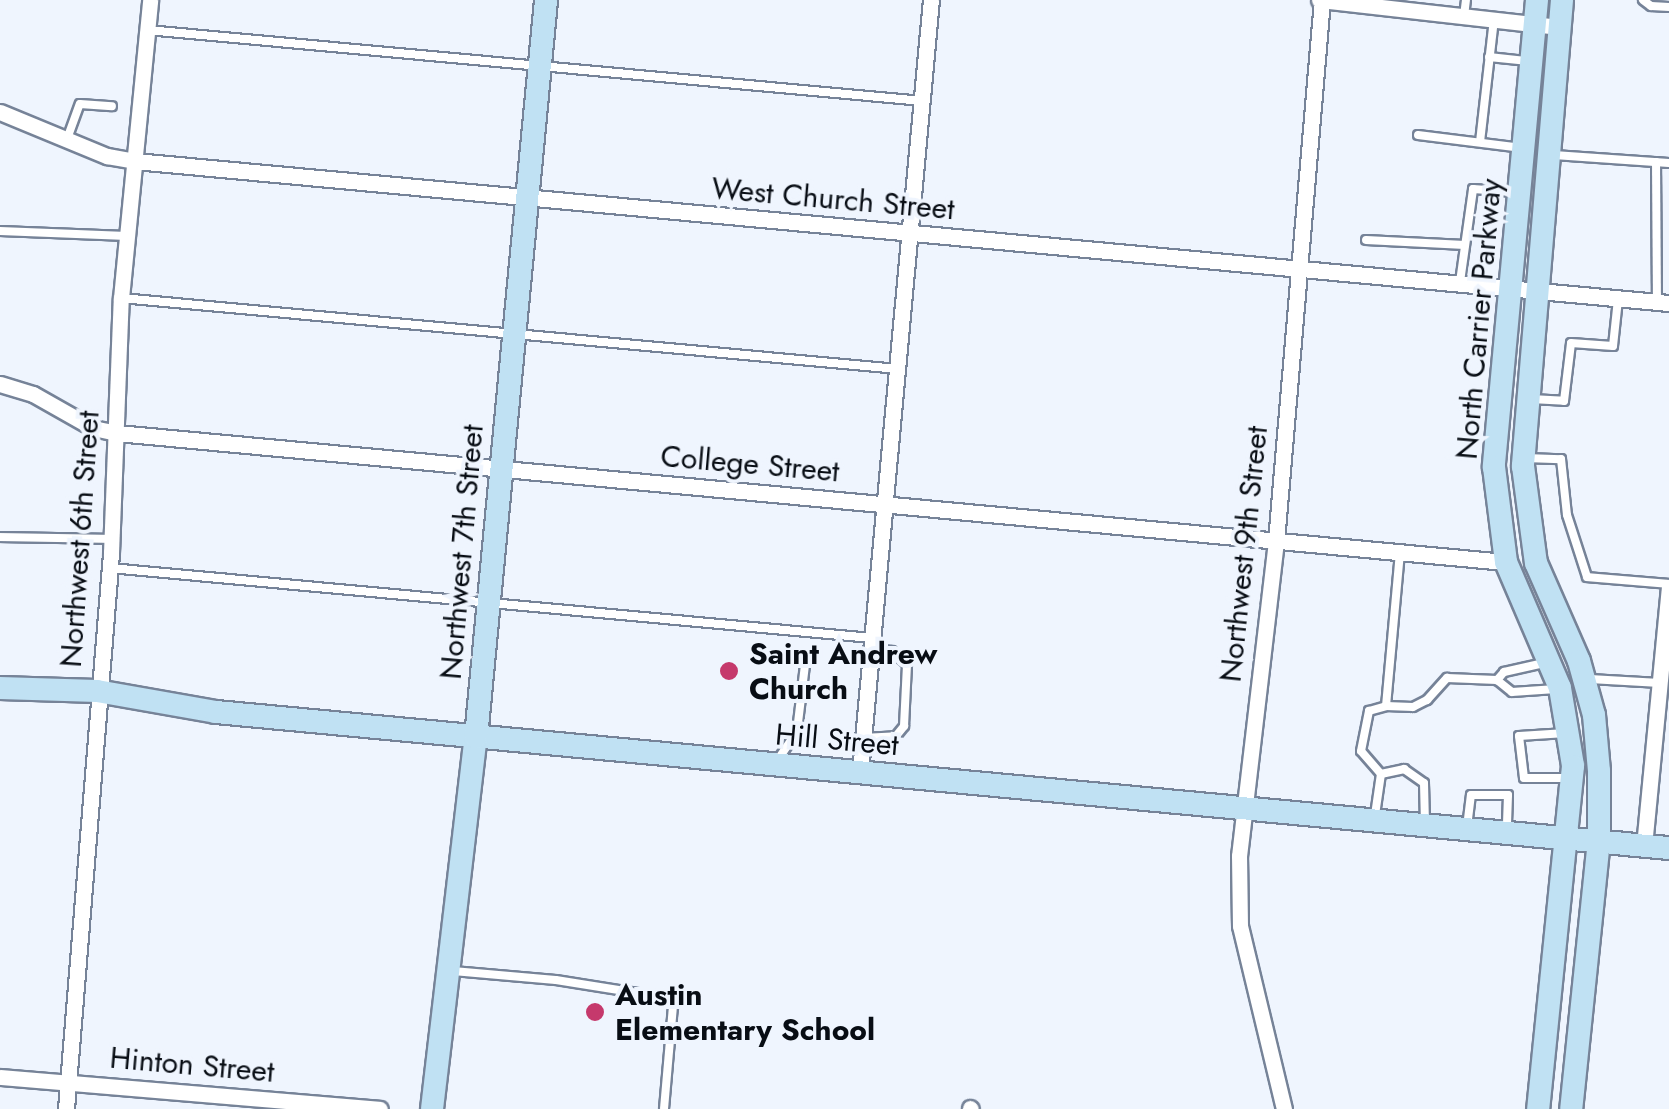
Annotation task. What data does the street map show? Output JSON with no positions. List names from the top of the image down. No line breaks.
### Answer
{"streets":{"street":["West Church Street","North Carrier Parkway","College Street","Northwest 6th Street","Northwest 7th Street","Northwest 9th Street","Hill Street","Hinton Street"]},"crossings":[["West Church Street","North Carrier Parkway"],["West Church Street","Northwest 6th Street"],["West Church Street","Northwest 7th Street"],["West Church Street","Northwest 9th Street"],["North Carrier Parkway","College Street"],["North Carrier Parkway","Hill Street"],["College Street","Northwest 6th Street"],["College Street","Northwest 7th Street"],["College Street","Northwest 9th Street"],["Northwest 6th Street","Hill Street"],["Northwest 6th Street","Hinton Street"],["Northwest 7th Street","Hill Street"],["Northwest 9th Street","Hill Street"]],"places":["Saint Andrew Church","Austin Elementary School"]}
